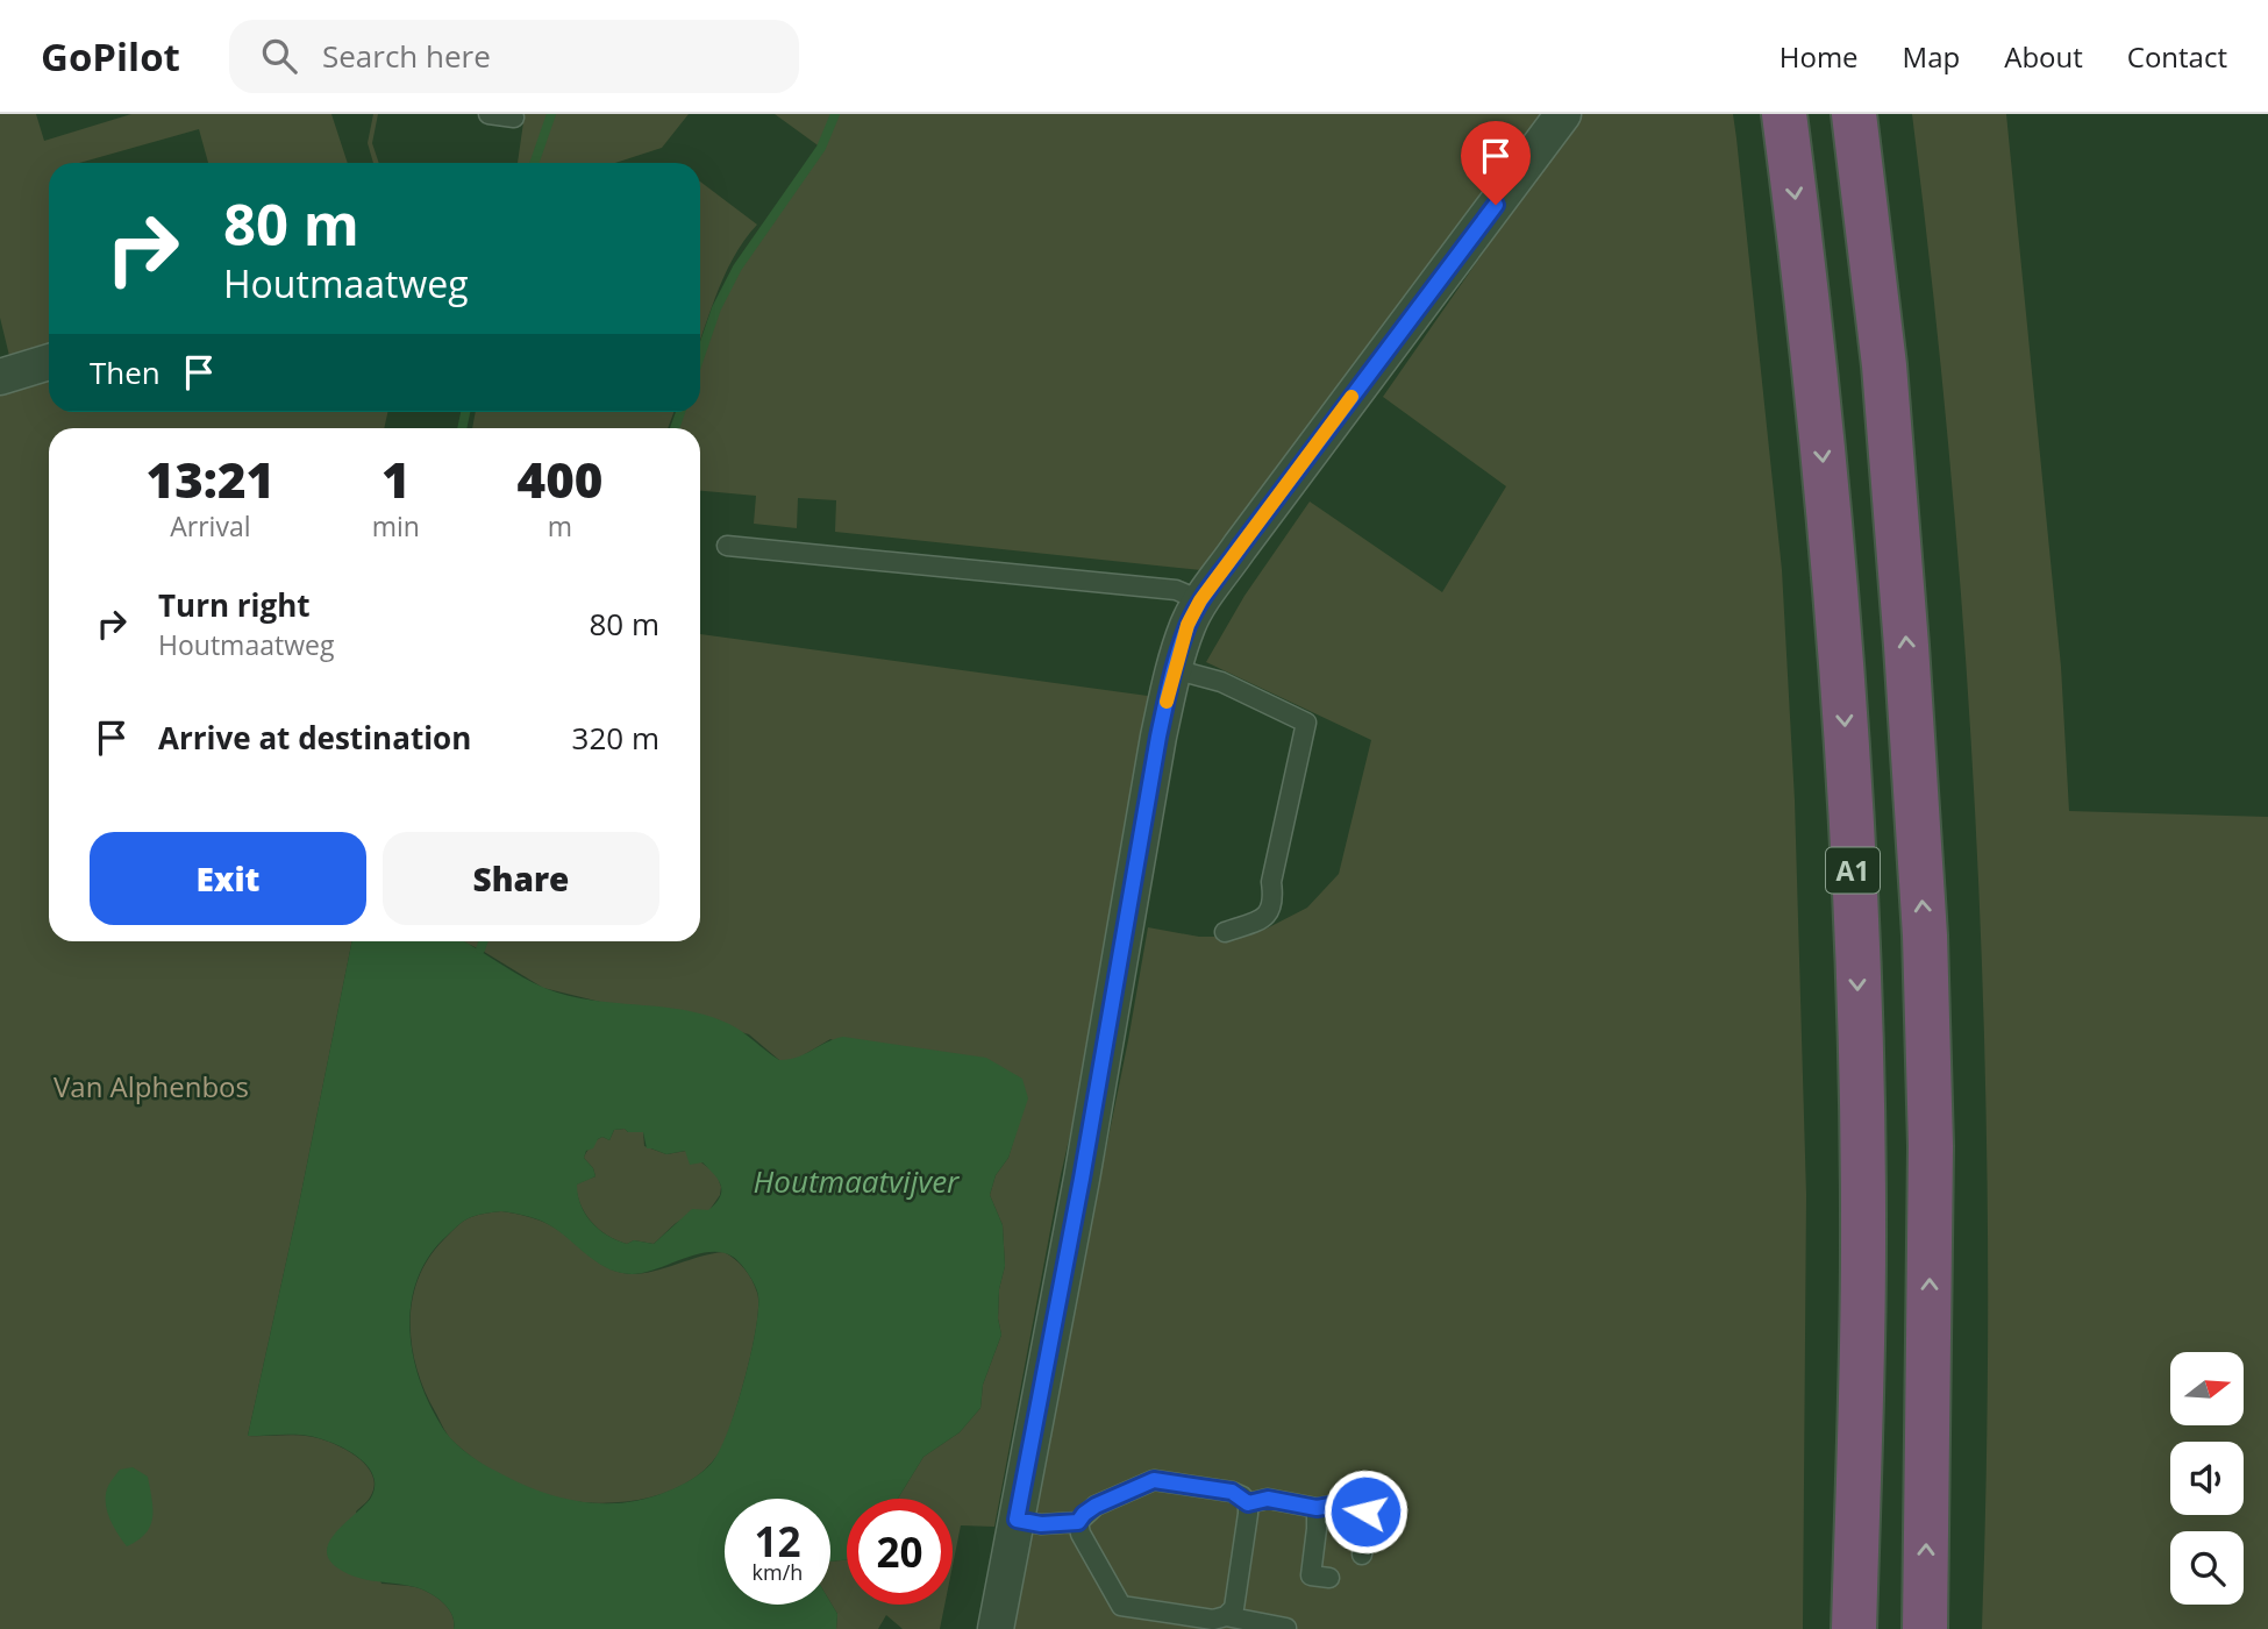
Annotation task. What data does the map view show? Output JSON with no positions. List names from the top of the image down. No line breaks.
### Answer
{"streets":{"highway":["A1"]},"water":["Houtmaatvijver"],"parks":["Van Alphenbos"],"north":"right","page":{"header":"GoPilot","search":"Search here","nav":["Home","Map","About","Contact"],"turn":["80 m","Houtmaatweg"],"then":"Then","eta":["13:21","Arrival","1","min","400","m"],"list":[{"name":"Turn right","note":"Houtmaatweg","value":"80 m"},{"name":"Arrive at destination","value":"320 m"}],"buttons":["Exit","Share"],"speed":"12 km/h","limit":"20"}}
